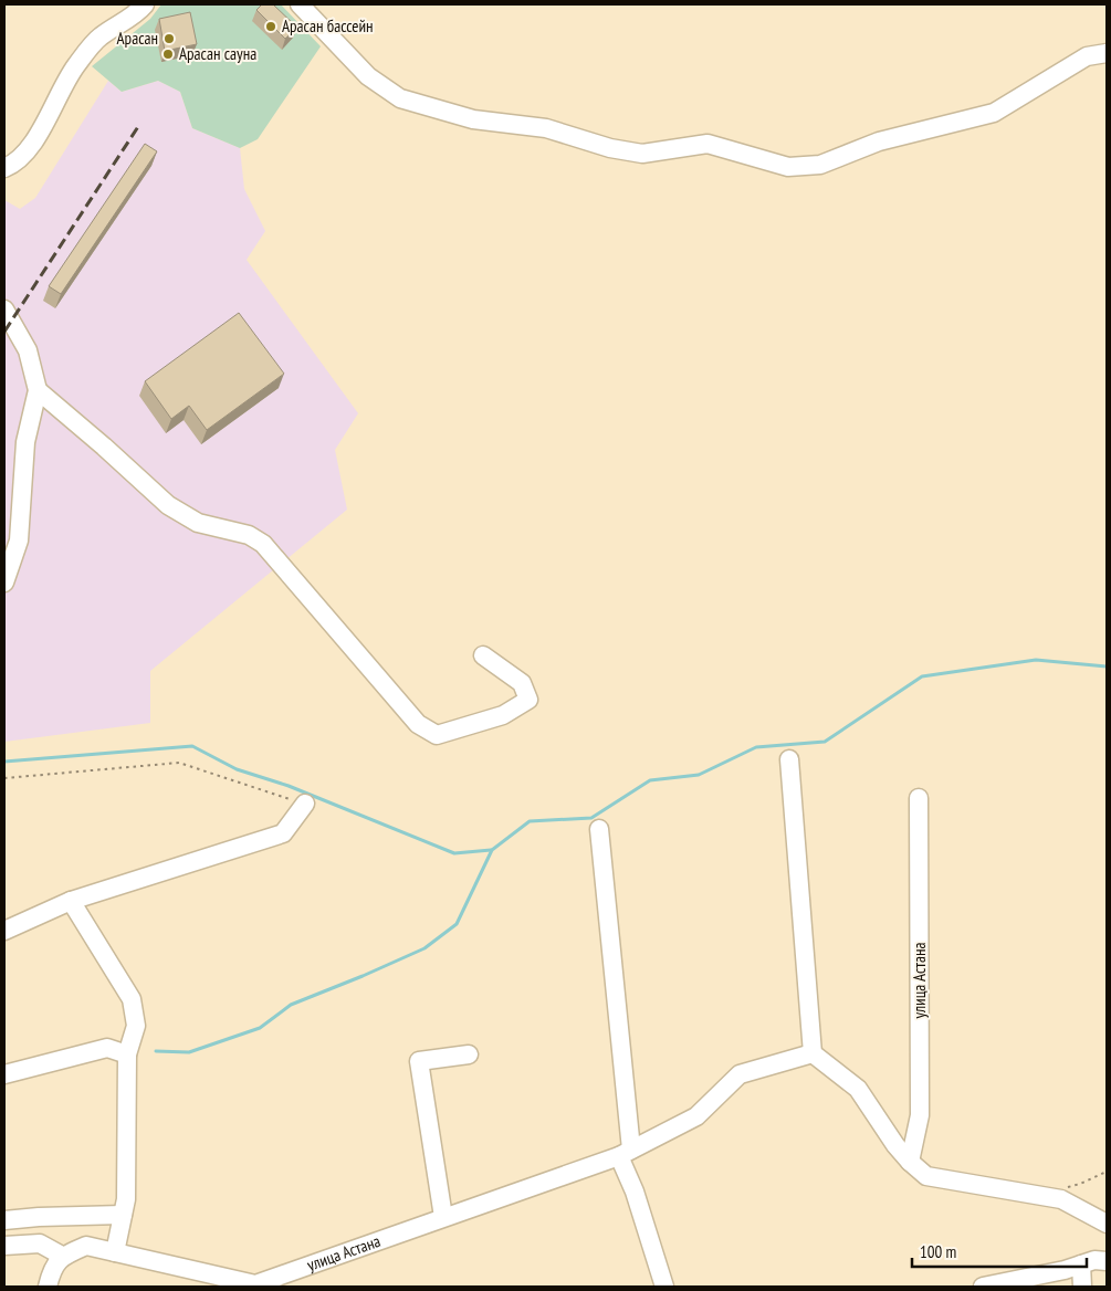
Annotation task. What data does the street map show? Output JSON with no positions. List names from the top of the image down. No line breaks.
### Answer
{"streets":{"street":["улица Астана"]},"places":["Арасан бассейн","Арасан","Арасан сауна"],"scale_bar":"100 m"}
